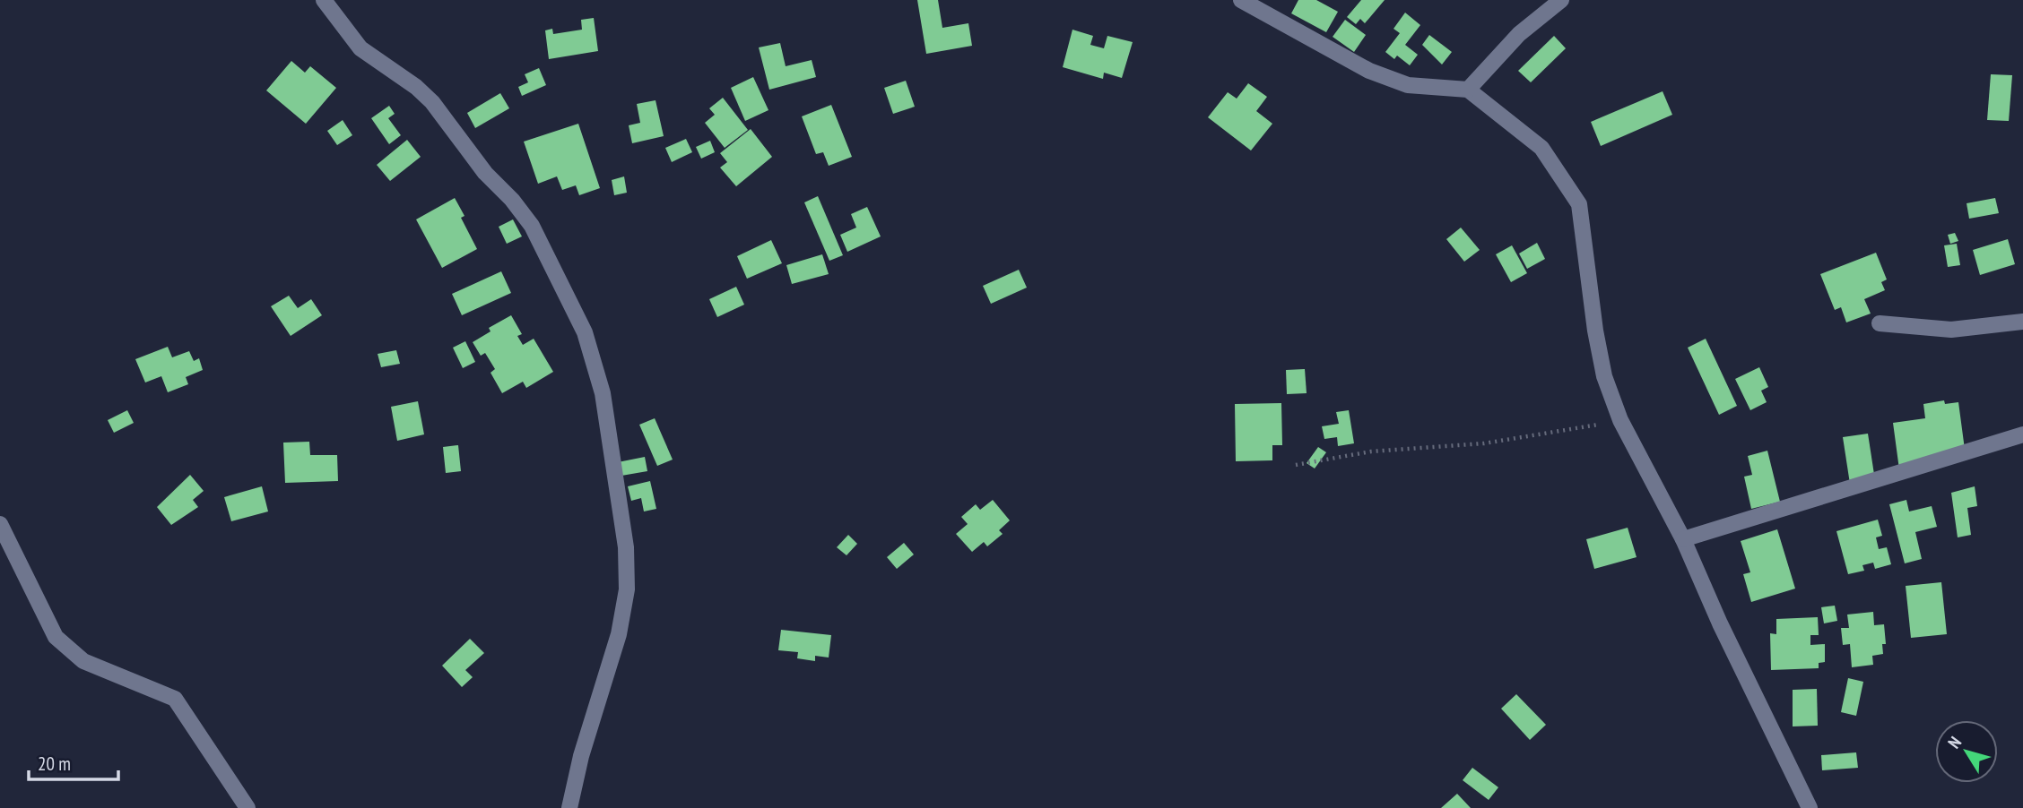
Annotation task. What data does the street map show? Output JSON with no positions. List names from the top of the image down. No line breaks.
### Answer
{"scale_bar":"20 m","north":"top left"}
